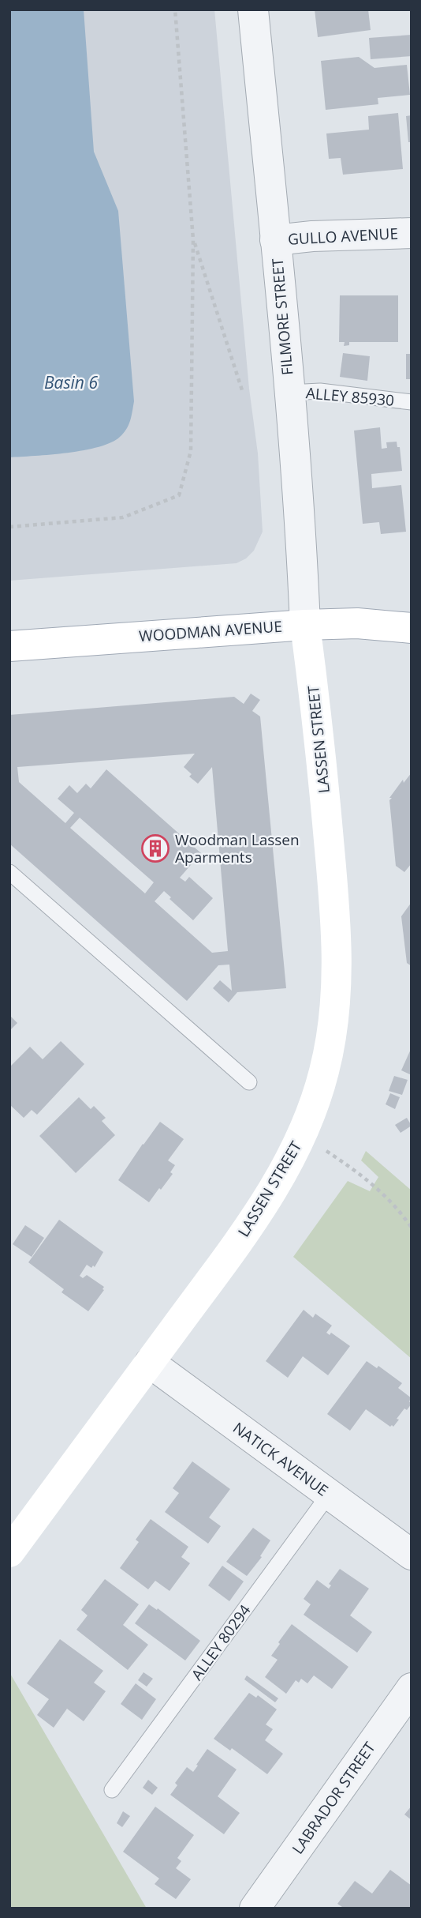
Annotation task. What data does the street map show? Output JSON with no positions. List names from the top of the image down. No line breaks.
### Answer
{"streets":{"main road":["WOODMAN AVENUE","LASSEN STREET"],"street":["GULLO AVENUE","FILMORE STREET","NATICK AVENUE","LABRADOR STREET"],"lane":["ALLEY 85930","ALLEY 80294"]},"crossings":[["GULLO AVENUE","FILMORE STREET"],["FILMORE STREET","ALLEY 85930"],["FILMORE STREET","WOODMAN AVENUE"],["FILMORE STREET","LASSEN STREET"],["WOODMAN AVENUE","LASSEN STREET"],["LASSEN STREET","NATICK AVENUE"],["NATICK AVENUE","ALLEY 80294"]],"water":["Basin 6"],"places":{"building":["Woodman Lassen Aparments"]}}
